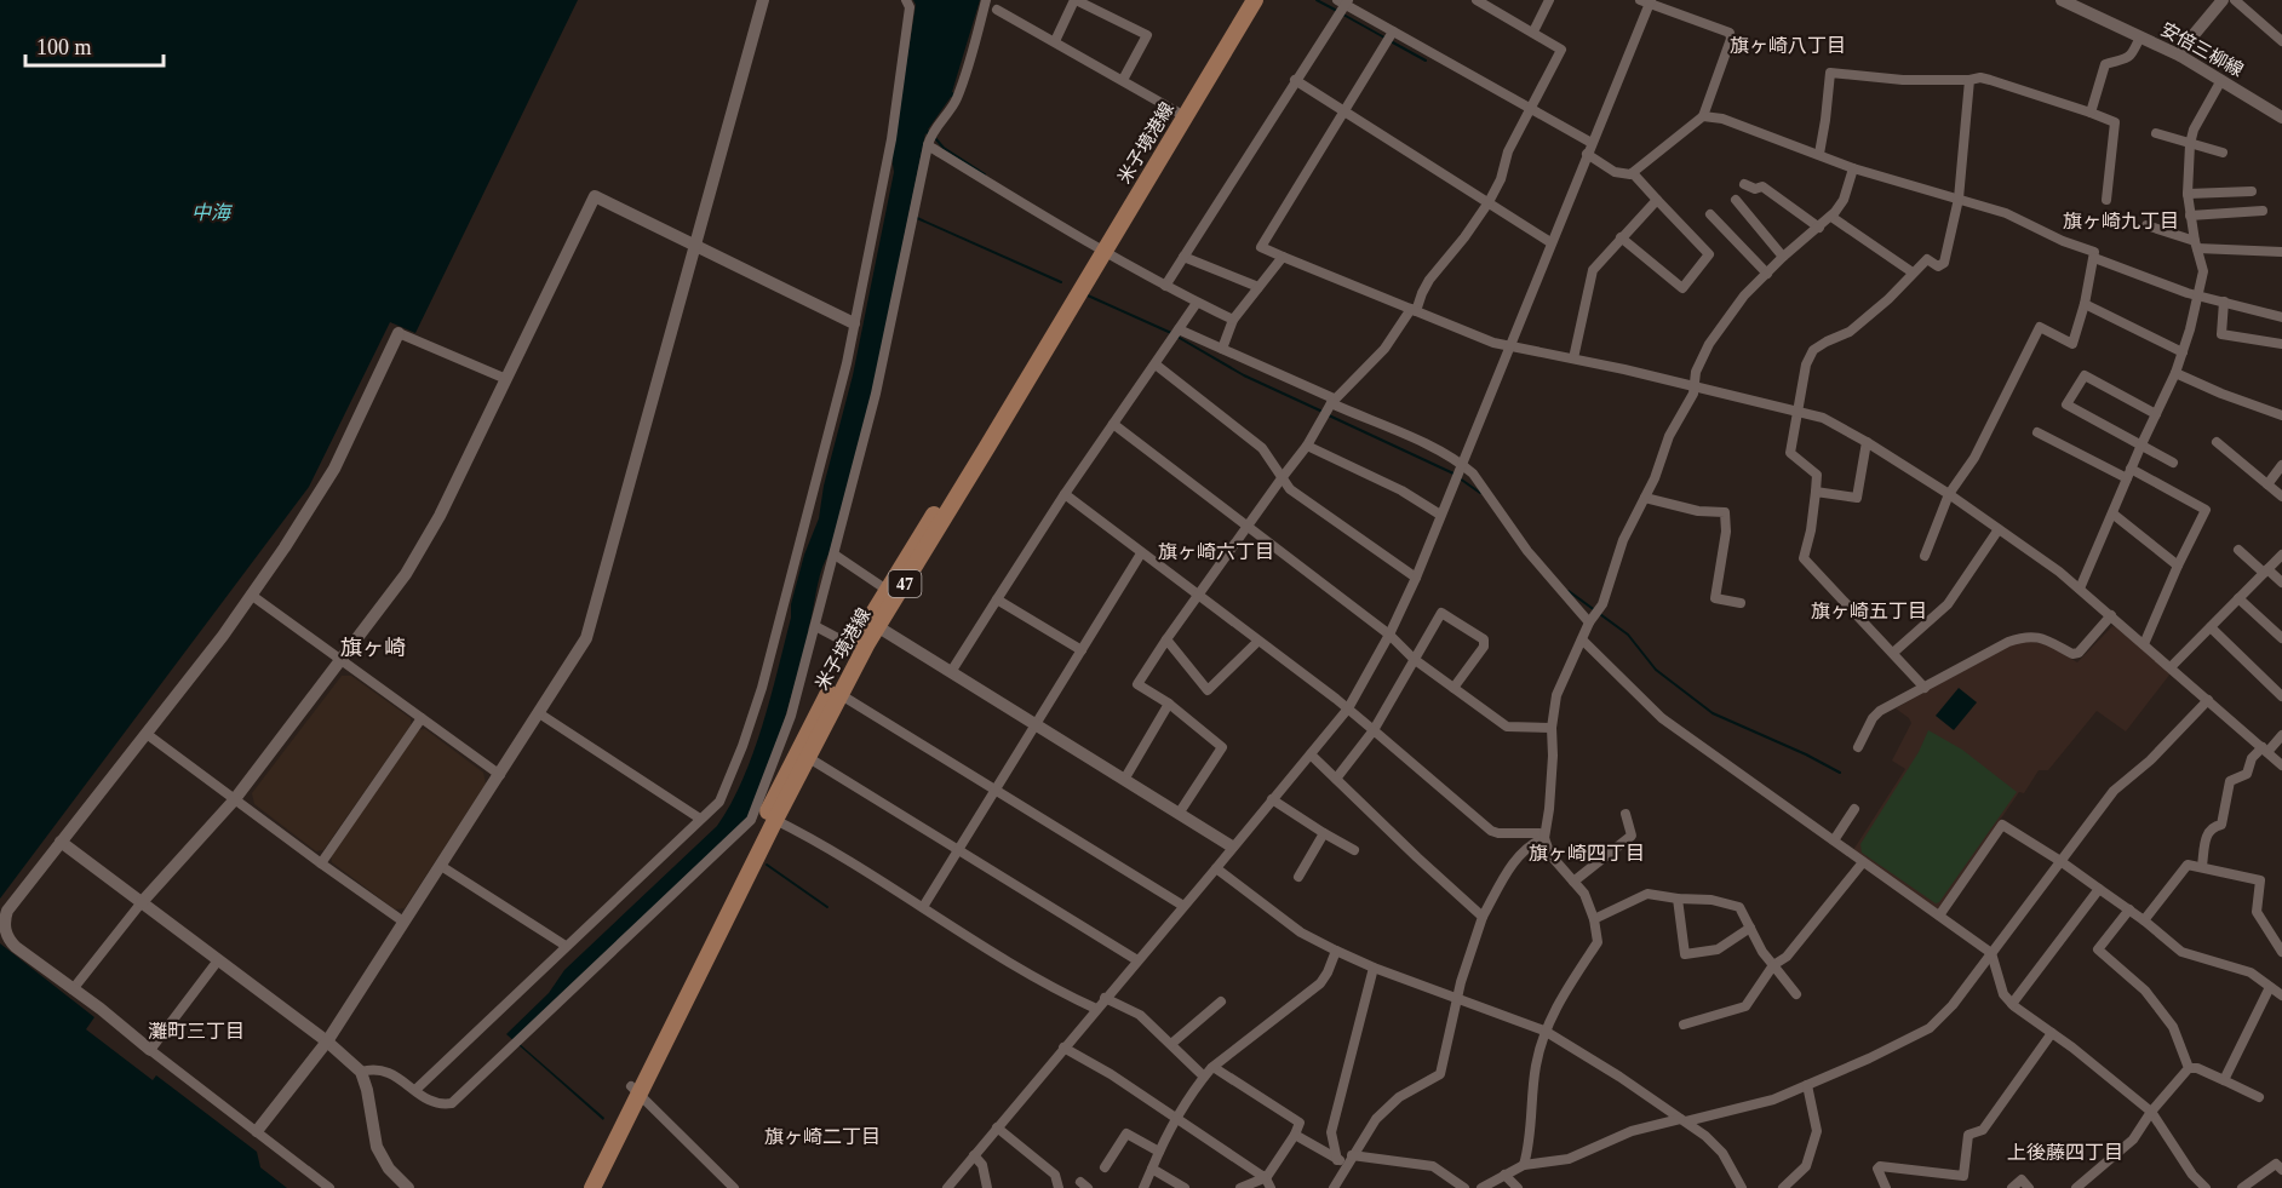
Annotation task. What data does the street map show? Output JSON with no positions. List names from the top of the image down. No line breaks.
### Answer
{"streets":{"main road":["米子境港線","47"],"street":["安倍三柳線"]},"districts":["旗ヶ崎八丁目","旗ヶ崎九丁目","旗ヶ崎六丁目","旗ヶ崎五丁目","旗ヶ崎","旗ヶ崎四丁目","灘町三丁目","旗ヶ崎二丁目","上後藤四丁目"],"water":["中海"],"scale_bar":"100 m"}
